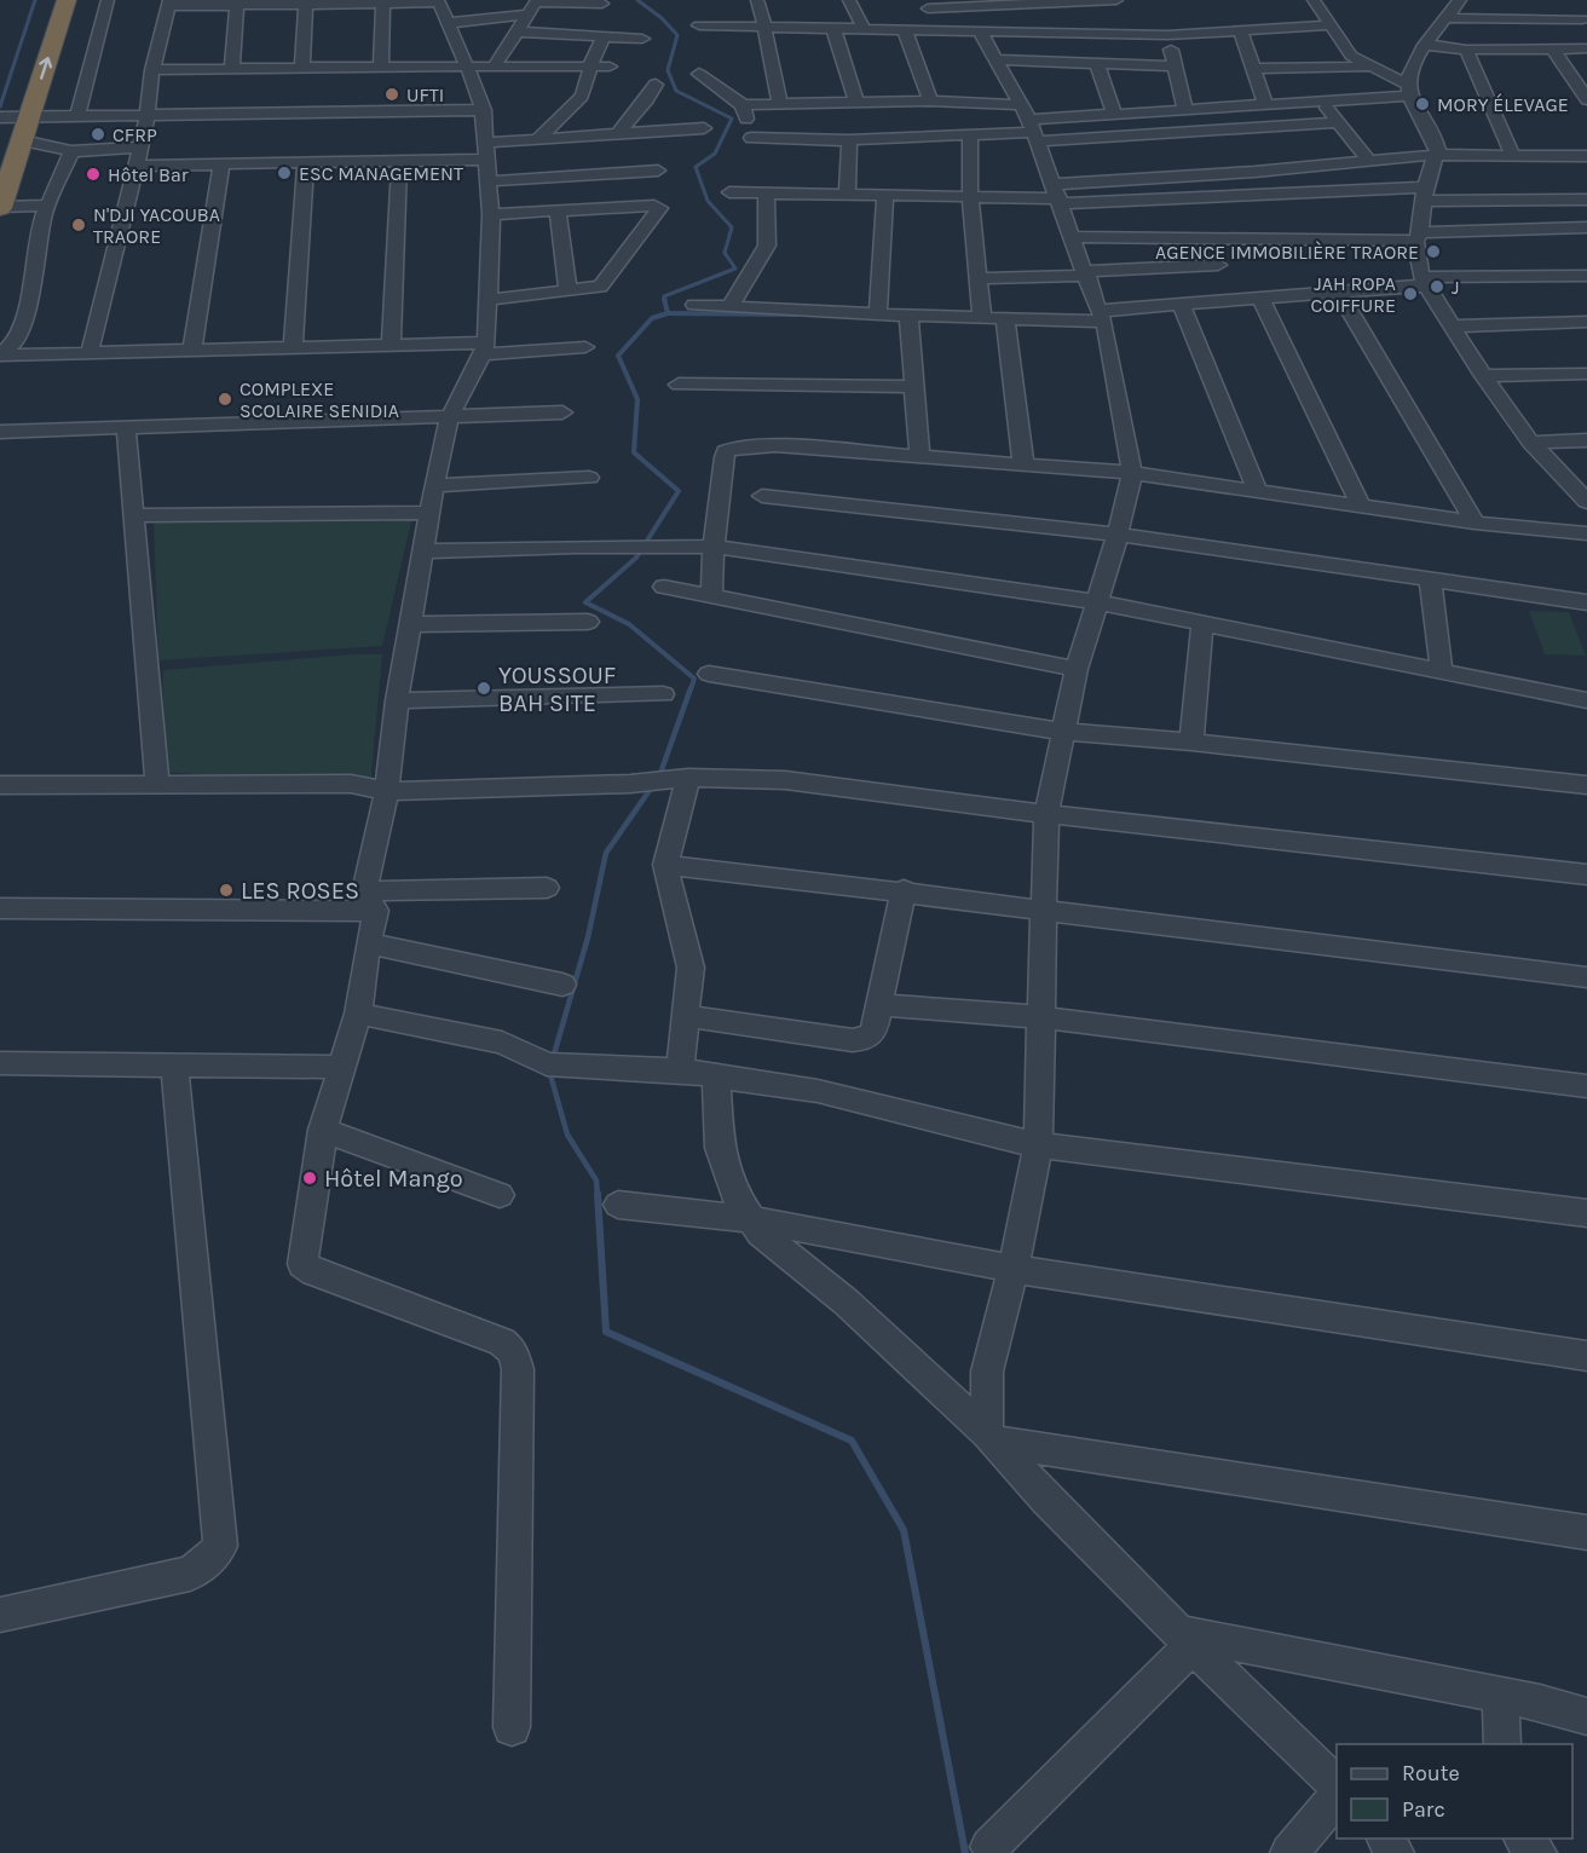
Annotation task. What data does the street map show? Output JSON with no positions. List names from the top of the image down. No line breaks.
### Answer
{"places":["UFTI","MORY ÉLEVAGE","CFRP","ESC MANAGEMENT","Hôtel Bar","N'DJI YACOUBA TRAORE","AGENCE IMMOBILIÈRE TRAORE","J","JAH ROPA COIFFURE","COMPLEXE SCOLAIRE SENIDIA","YOUSSOUF BAH SITE","LES ROSES","Hôtel Mango"],"legend":["Route","Parc"]}
